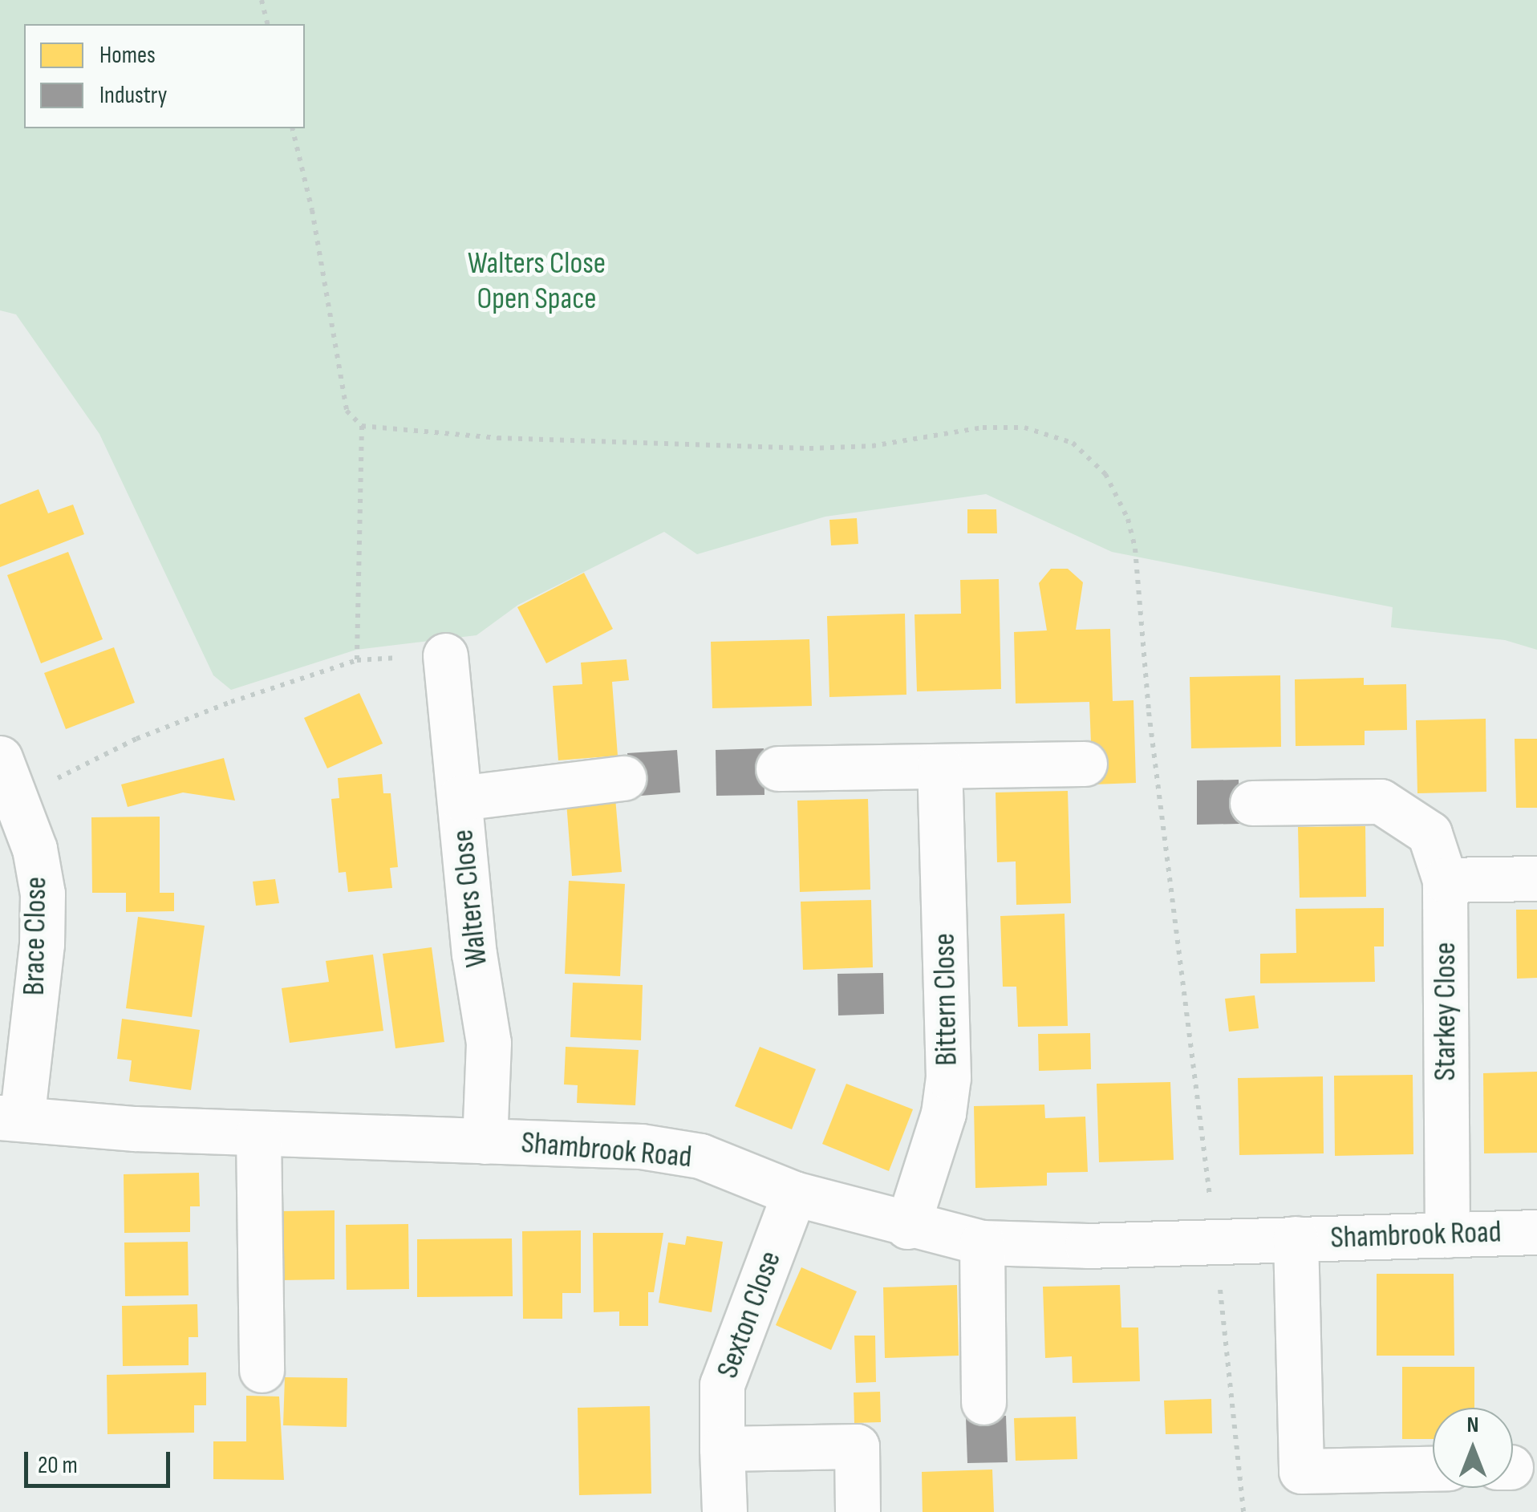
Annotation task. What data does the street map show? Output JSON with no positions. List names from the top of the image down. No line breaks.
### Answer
{"streets":{"street":["Walters Close","Brace Close","Bittern Close","Starkey Close","Shambrook Road","Sexton Close"]},"crossings":[["Walters Close","Shambrook Road"],["Brace Close","Shambrook Road"],["Bittern Close","Shambrook Road"],["Starkey Close","Shambrook Road"],["Shambrook Road","Sexton Close"]],"parks":["Walters Close Open Space"],"legend":["Homes","Industry"],"scale_bar":"20 m","north":"top"}
